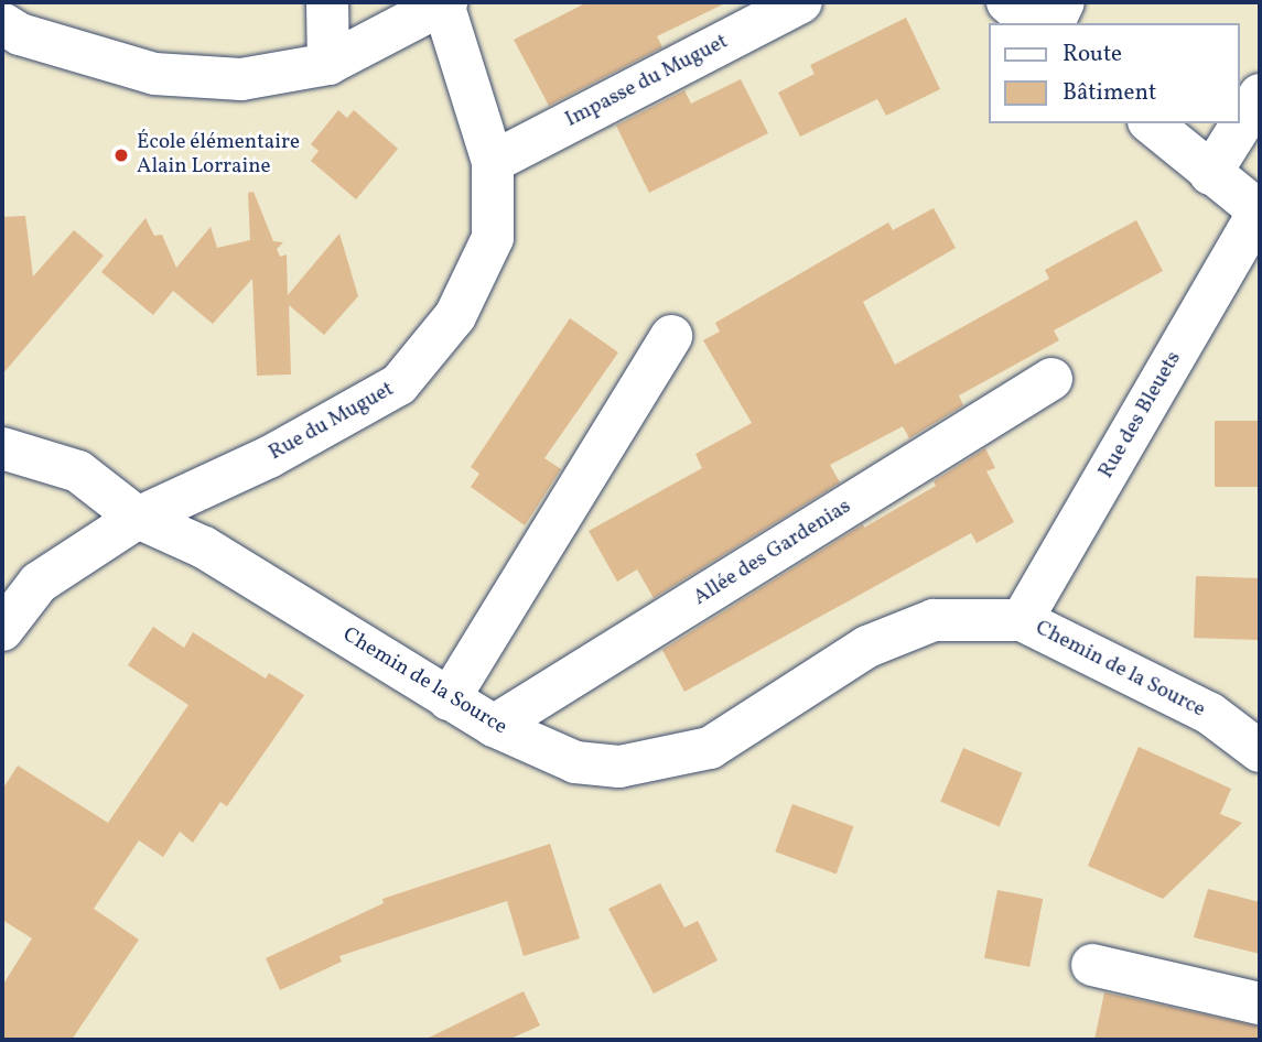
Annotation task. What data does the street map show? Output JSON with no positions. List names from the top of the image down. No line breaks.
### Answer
{"streets":{"street":["Impasse du Muguet","Rue des Bleuets","Rue du Muguet","Allée des Gardenias","Chemin de la Source"]},"crossings":[["Impasse du Muguet","Rue du Muguet"],["Rue des Bleuets","Chemin de la Source"],["Rue du Muguet","Chemin de la Source"],["Allée des Gardenias","Chemin de la Source"]],"places":["École élémentaire Alain Lorraine"],"legend":["Route","Bâtiment"]}
